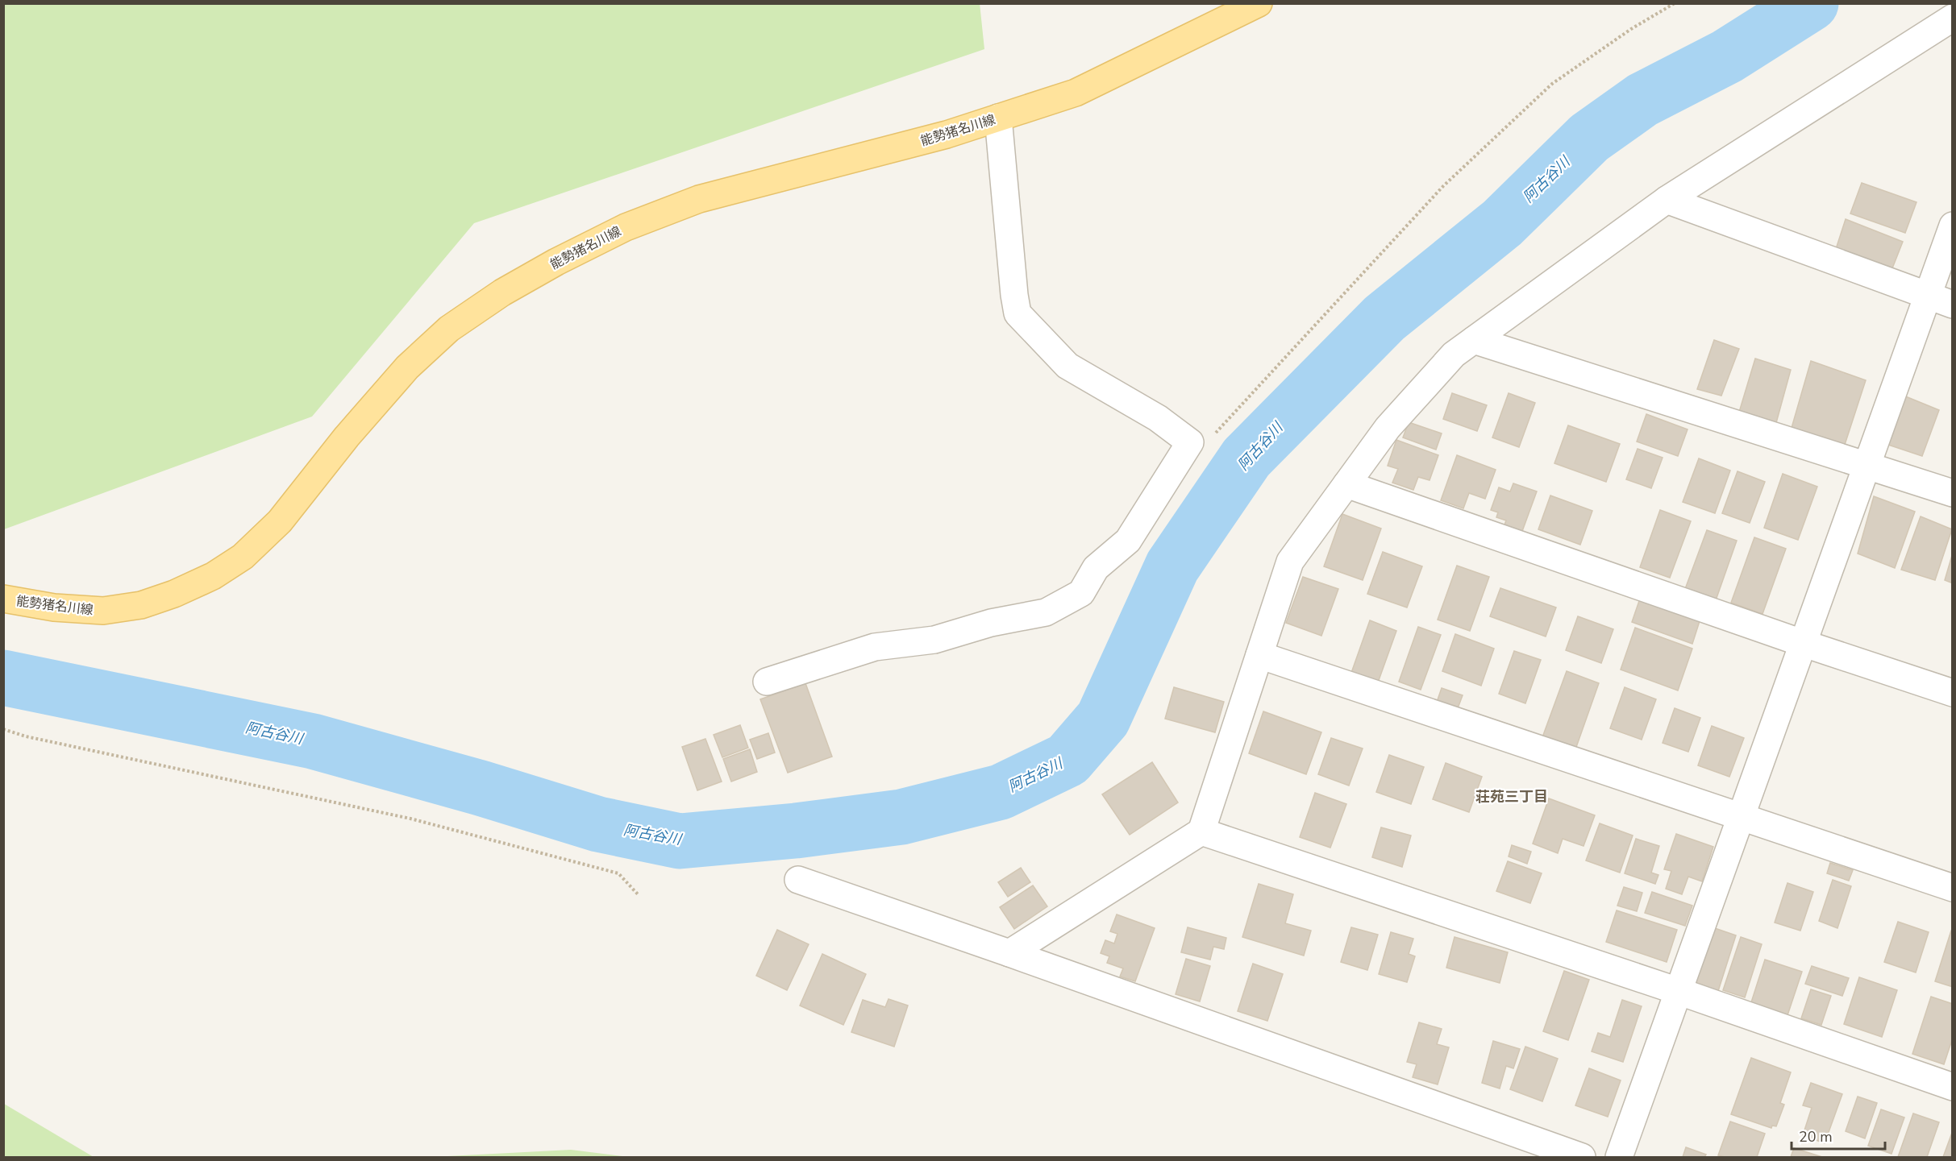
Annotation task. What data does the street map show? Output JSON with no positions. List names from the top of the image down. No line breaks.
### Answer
{"streets":{"main road":["能勢猪名川線"]},"districts":["荘苑三丁目"],"water":["阿古谷川"],"scale_bar":"20 m"}
